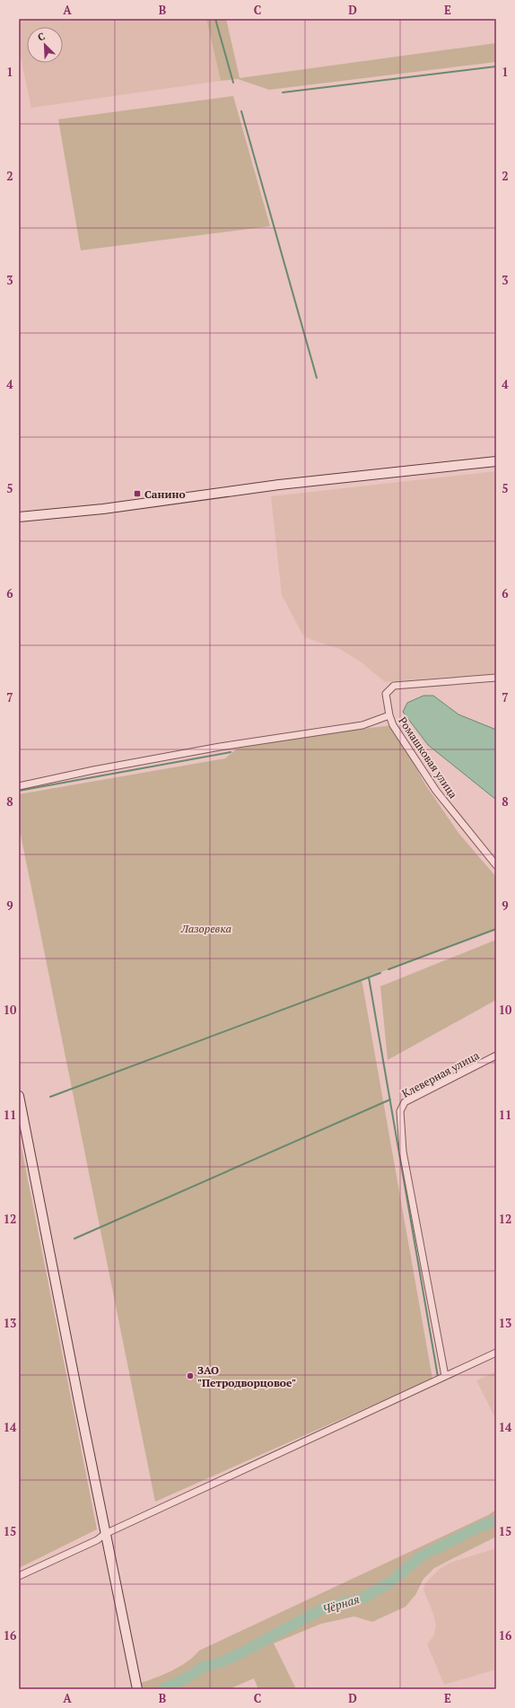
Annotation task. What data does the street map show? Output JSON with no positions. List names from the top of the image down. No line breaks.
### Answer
{"streets":{"street":["Ромашковая улица","Клеверная улица"]},"water":["Чёрная"],"parks":["Лазоревка"],"places":{"transit":["Санино"],"other":["ЗАО \"Петродворцовое\""]},"north":"top left","grid":{"columns":["A","B","C","D","E"],"rows":["1","2","3","4","5","6","7","8","9","10","11","12","13","14","15","16"]}}
